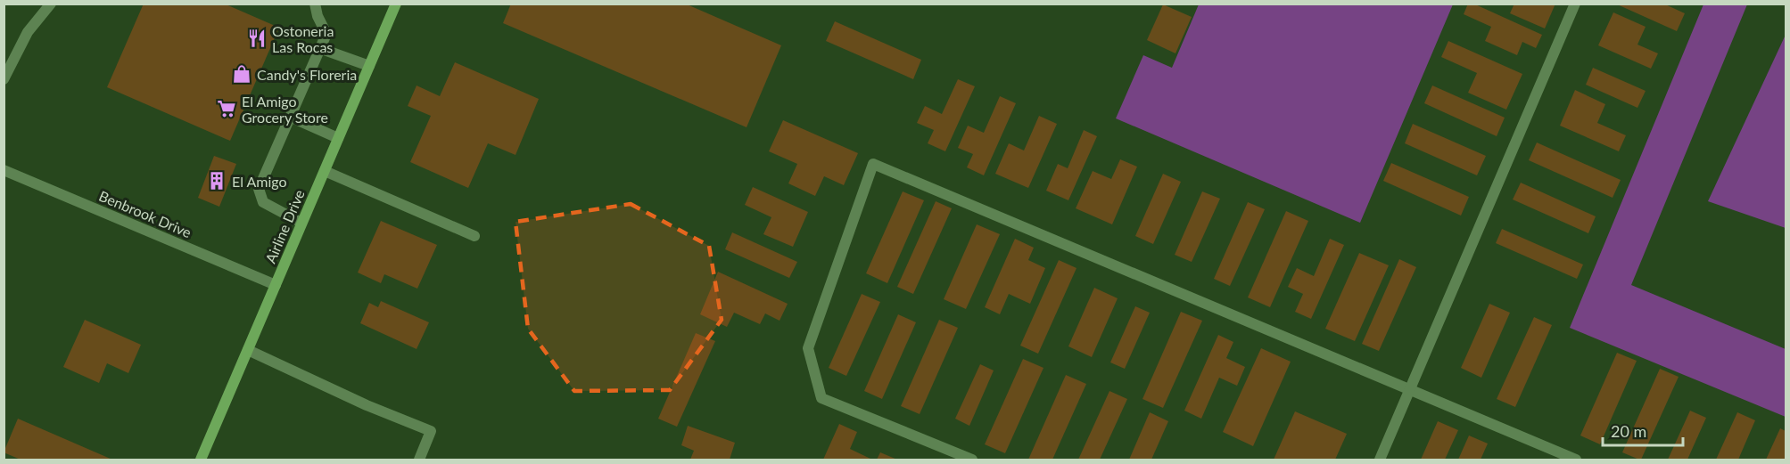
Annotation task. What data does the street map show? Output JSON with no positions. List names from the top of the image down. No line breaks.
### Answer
{"streets":{"main road":["Airline Drive"],"street":["Benbrook Drive"]},"crossings":[["Benbrook Drive","Airline Drive"]],"places":{"restaurant":["Ostoneria Las Rocas"],"shop":["Candy's Floreria"],"supermarket":["El Amigo Grocery Store"],"building":["El Amigo"]},"scale_bar":"20 m"}
